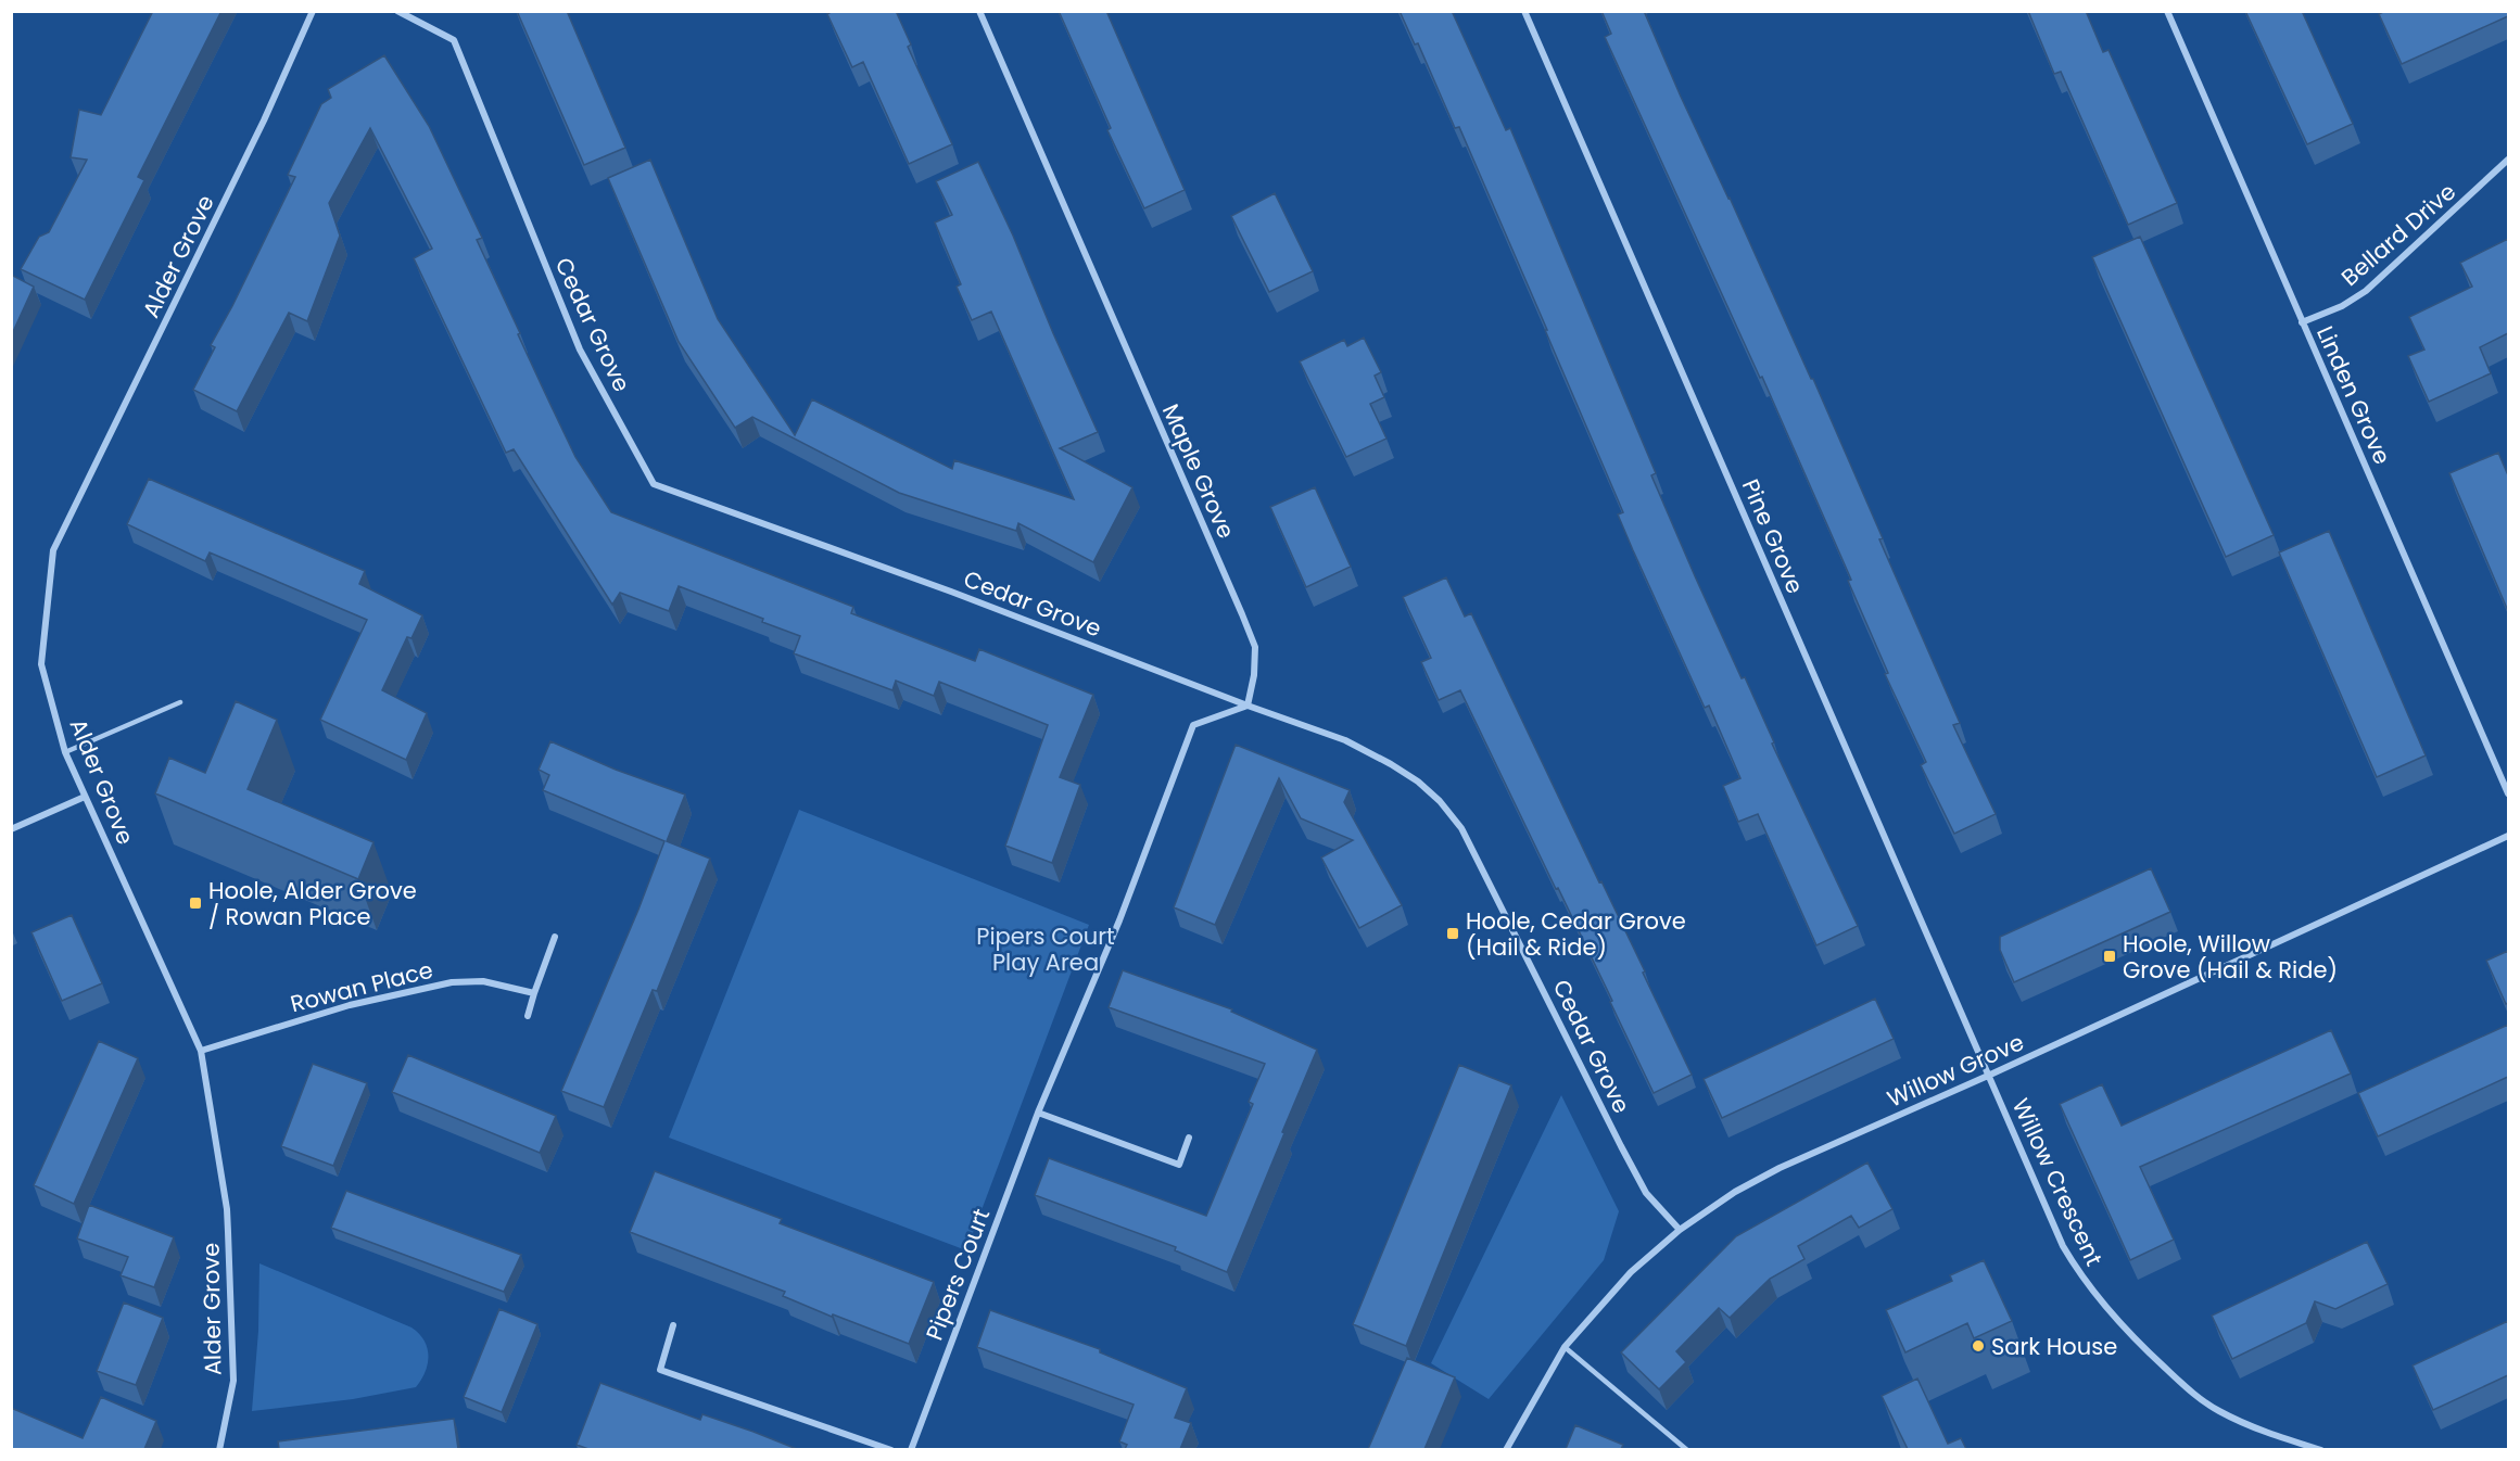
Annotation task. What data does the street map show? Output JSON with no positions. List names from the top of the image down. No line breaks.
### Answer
{"streets":{"street":["Bellard Drive","Alder Grove","Cedar Grove","Linden Grove","Maple Grove","Pine Grove","Rowan Place","Willow Grove","Willow Crescent","Pipers Court"]},"crossings":[["Bellard Drive","Linden Grove"],["Alder Grove","Rowan Place"],["Cedar Grove","Maple Grove"],["Cedar Grove","Willow Grove"],["Cedar Grove","Pipers Court"],["Maple Grove","Pipers Court"],["Pine Grove","Willow Grove"],["Pine Grove","Willow Crescent"],["Willow Grove","Willow Crescent"]],"parks":["Pipers Court Play Area"],"places":{"transit":["Hoole, Alder Grove / Rowan Place","Hoole, Cedar Grove (Hail & Ride)","Hoole, Willow Grove (Hail & Ride)"],"other":["Sark House"]}}
